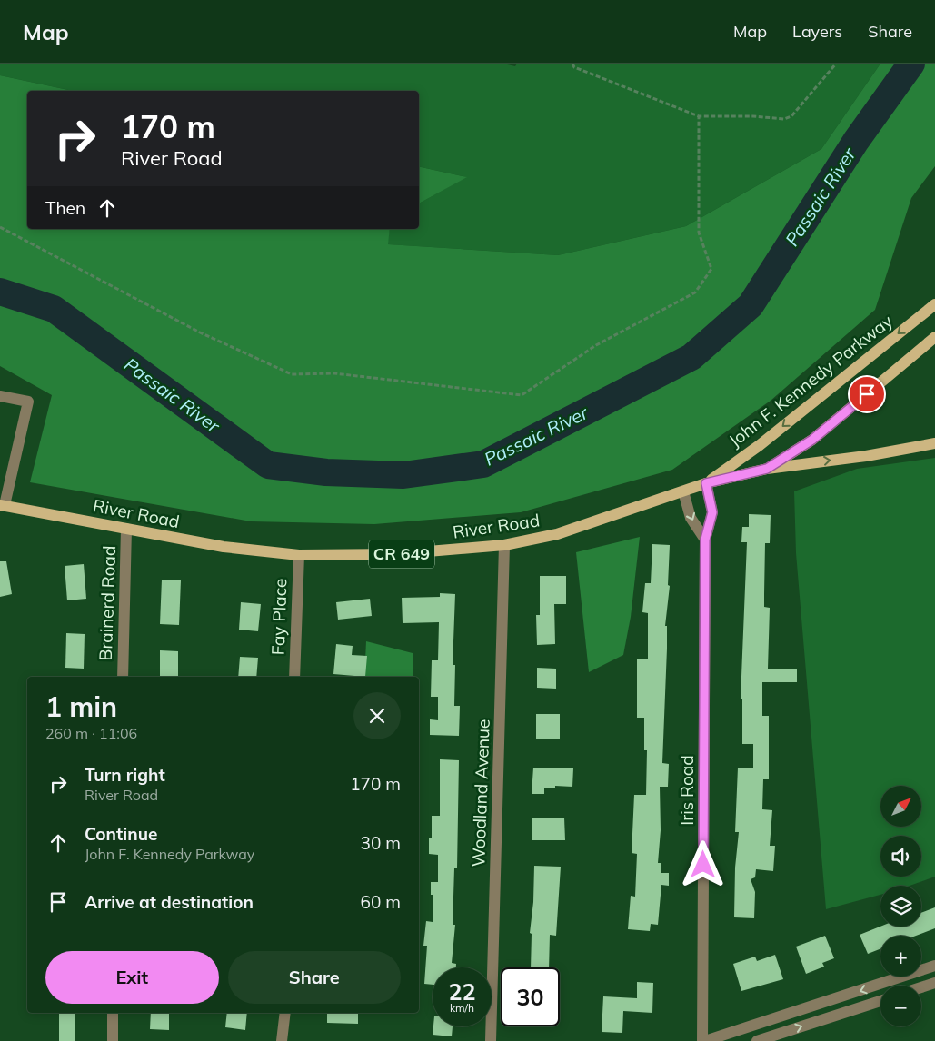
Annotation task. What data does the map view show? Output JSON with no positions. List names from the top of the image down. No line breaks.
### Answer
{"streets":{"main road":["John F. Kennedy Parkway","River Road","CR 649"],"street":["Brainerd Road","Fay Place","Iris Road","Woodland Avenue"]},"crossings":[["John F. Kennedy Parkway","River Road"],["John F. Kennedy Parkway","Iris Road"],["River Road","Brainerd Road"],["River Road","Fay Place"],["River Road","Iris Road"],["River Road","Woodland Avenue"]],"water":["Passaic River"],"north":"top right","page":{"header":"Map","nav":["Map","Layers","Share"],"turn":["170 m","River Road"],"then":"Then","heading":["1 min","260 m · 11:06"],"list":[{"name":"Turn right","note":"River Road","value":"170 m"},{"name":"Continue","note":"John F. Kennedy Parkway","value":"30 m"},{"name":"Arrive at destination","value":"60 m"}],"map_buttons":["+","−"],"buttons":["Exit","Share"],"speed":"22 km/h","limit":"30"}}
